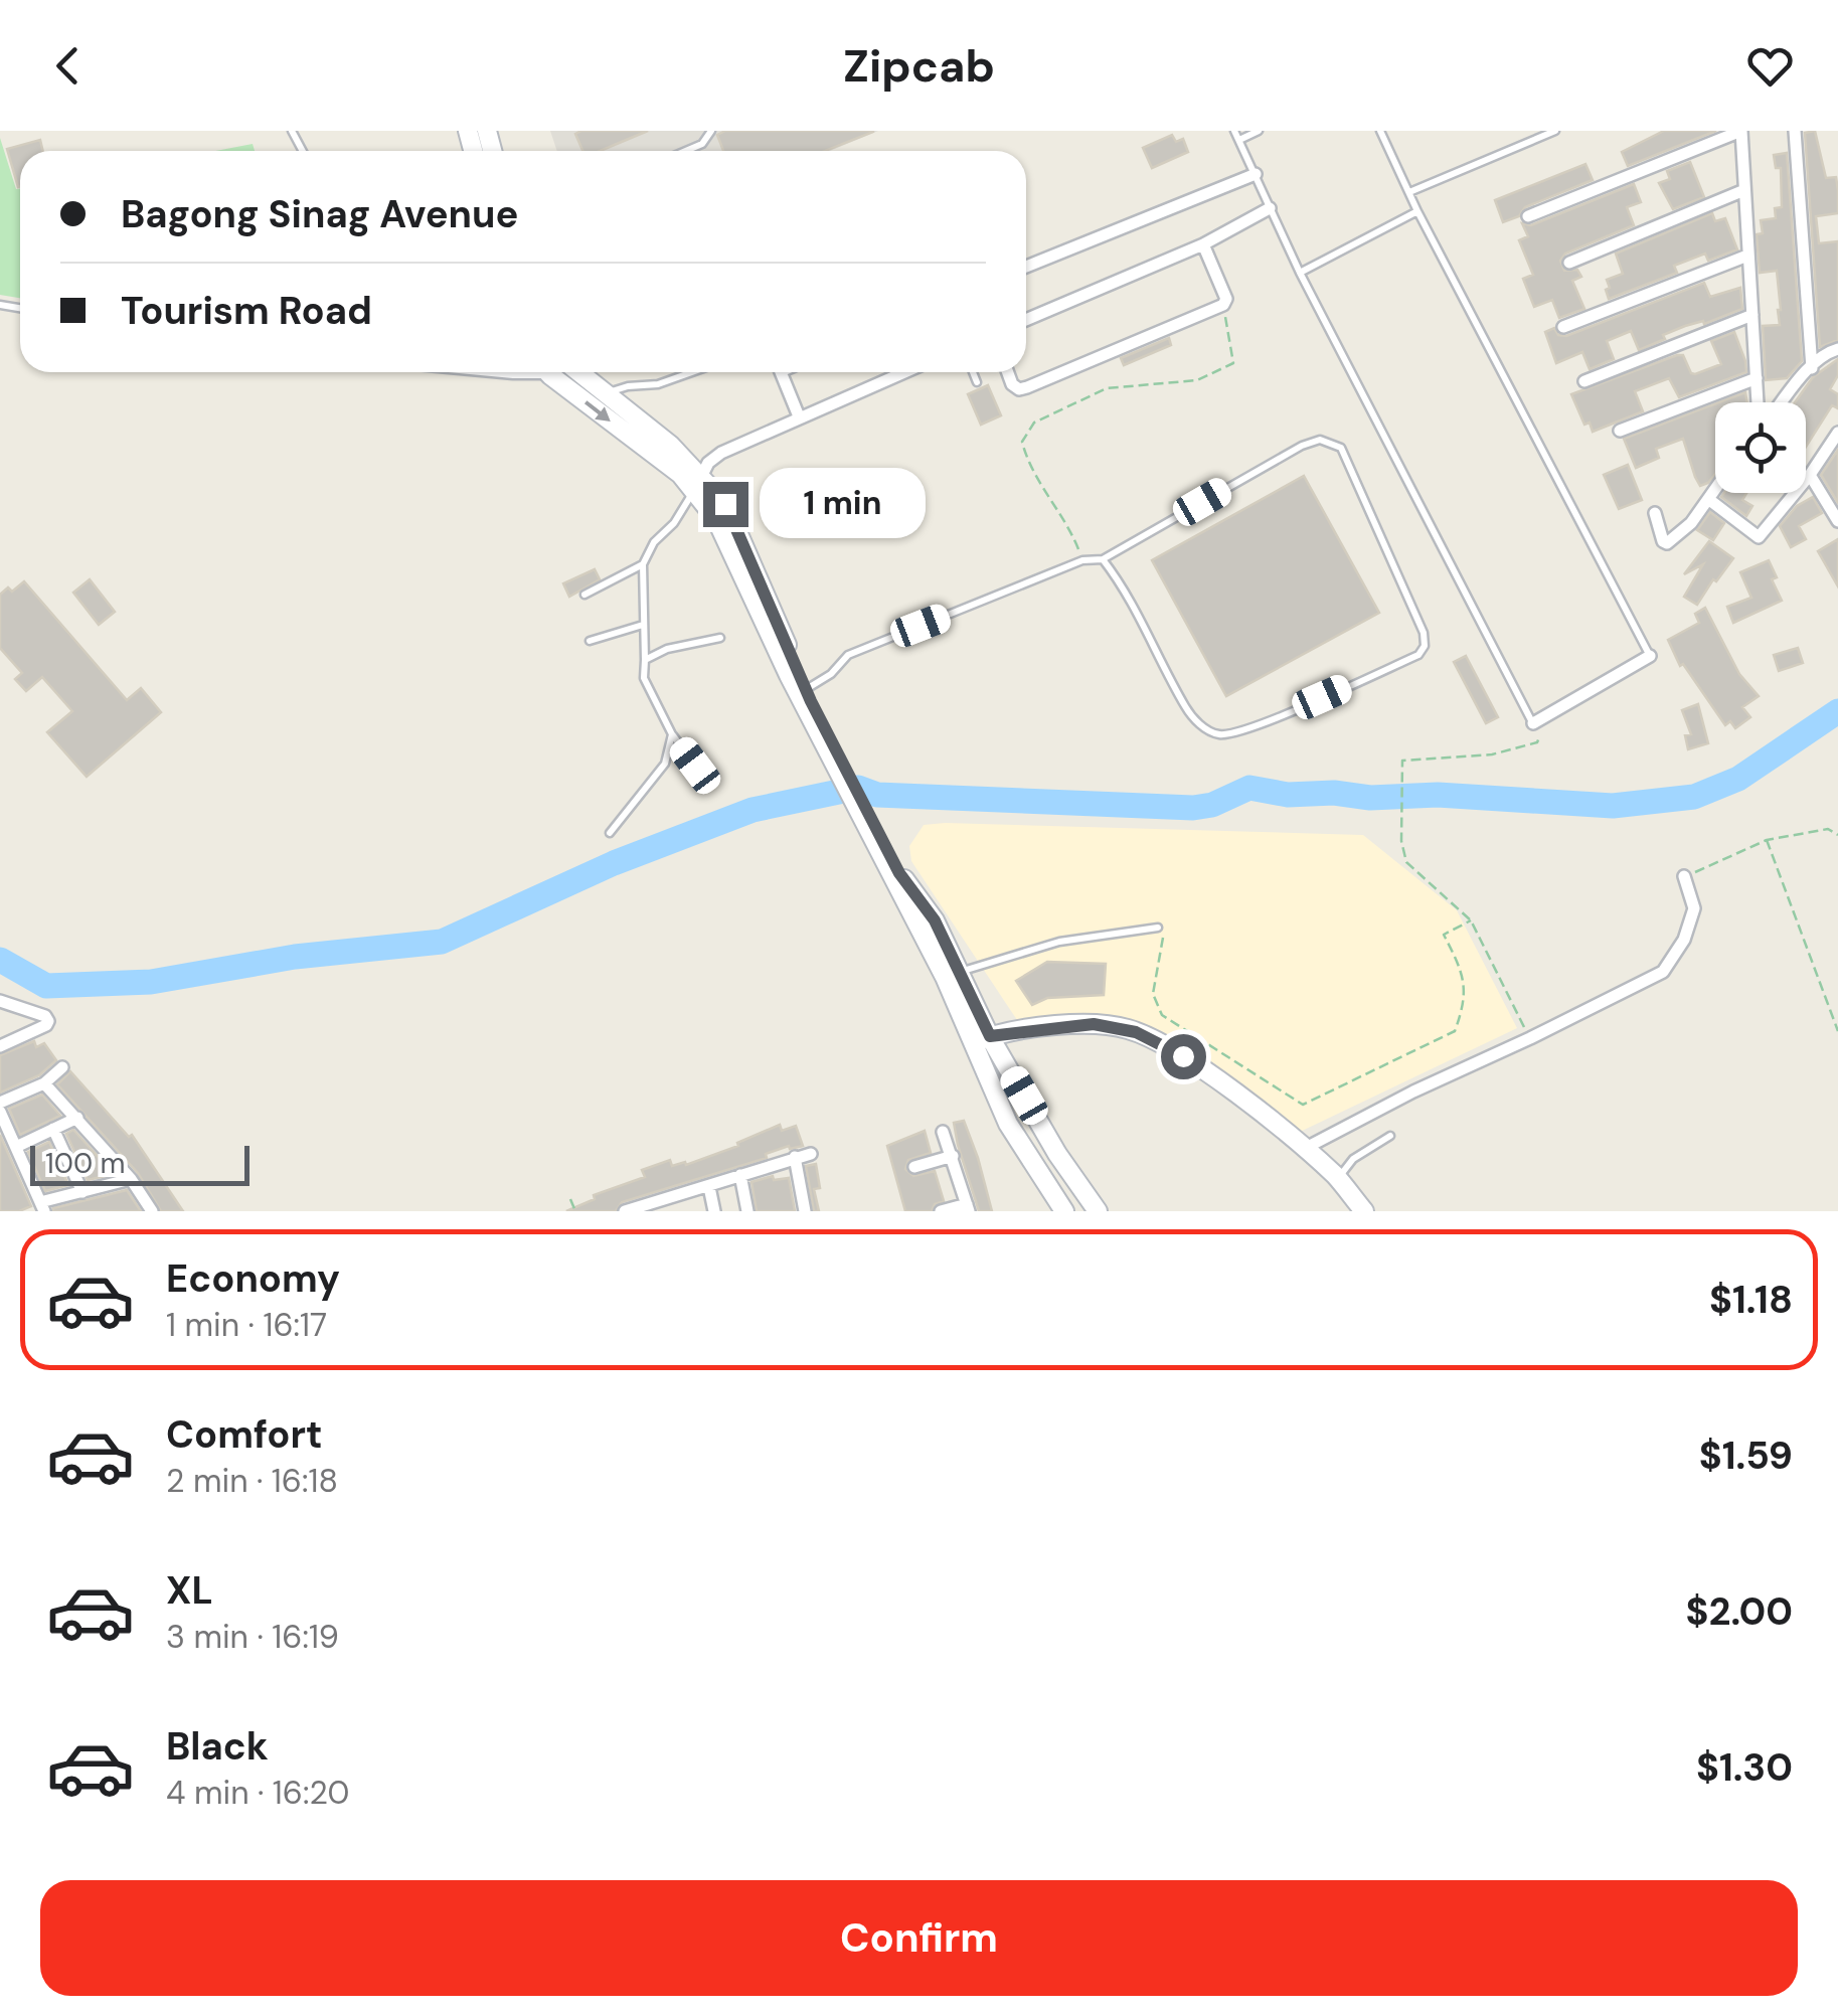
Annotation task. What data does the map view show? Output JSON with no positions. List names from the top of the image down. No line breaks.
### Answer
{"scale_bar":"100 m","page":{"header":"Zipcab","banner":["Bagong Sinag Avenue","Tourism Road"],"bubble":"1 min","scale":"100 m","list":[{"name":"Economy","note":"1 min · 16:17","value":"$1.18"},{"name":"Comfort","note":"2 min · 16:18","value":"$1.59"},{"name":"XL","note":"3 min · 16:19","value":"$2.00"},{"name":"Black","note":"4 min · 16:20","value":"$1.30"}],"buttons":"Confirm"}}
